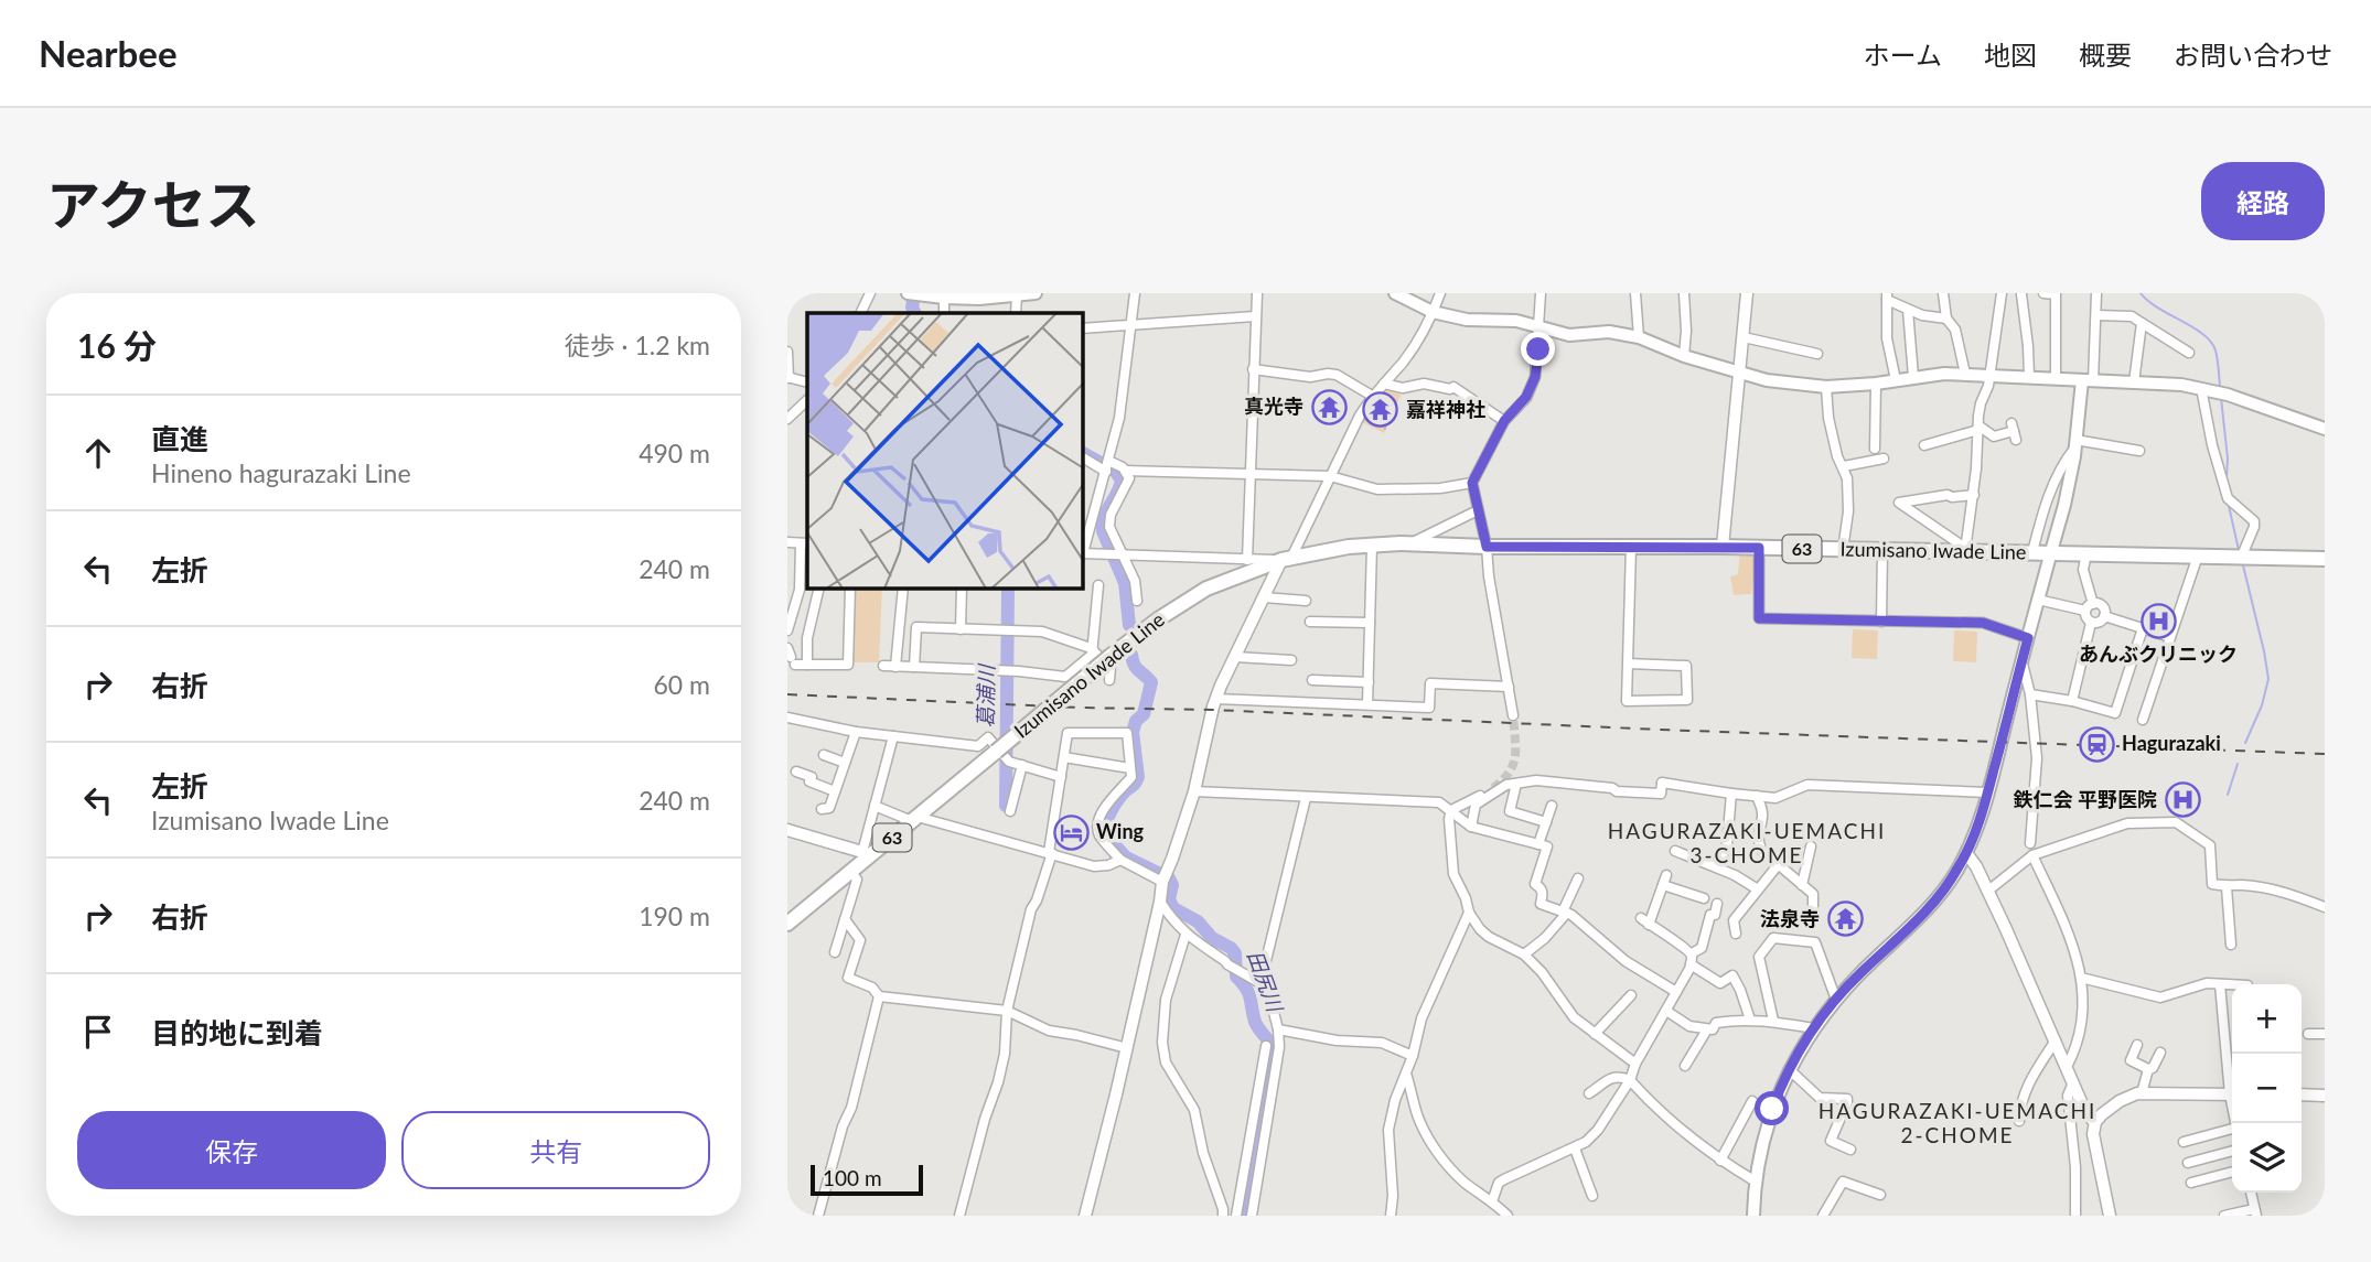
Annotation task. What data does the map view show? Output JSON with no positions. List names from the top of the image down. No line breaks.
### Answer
{"streets":{"main road":["63","Izumisano Iwade Line"]},"districts":["HAGURAZAKI-UEMACHI 3-CHOME","HAGURAZAKI-UEMACHI 2-CHOME"],"water":["葛浦川","田尻川"],"places":{"temple":["真光寺","嘉祥神社","法泉寺"],"hospital":["あんぶクリニック","鉄仁会 平野医院"],"station":["Hagurazaki"],"hotel":["Wing"]},"scale_bar":"100 m","page":{"header":"Nearbee","nav":["ホーム","地図","概要","お問い合わせ"],"title":"アクセス","buttons":["経路",["保存","共有"]],"heading":["16 分","徒歩 · 1.2 km"],"list":[["直進","Hineno hagurazaki Line","490 m"],["左折","240 m"],["右折","60 m"],["左折","Izumisano Iwade Line","240 m"],["右折","190 m"],"目的地に到着"],"map_buttons":["+","−"],"scale":"100 m"}}
